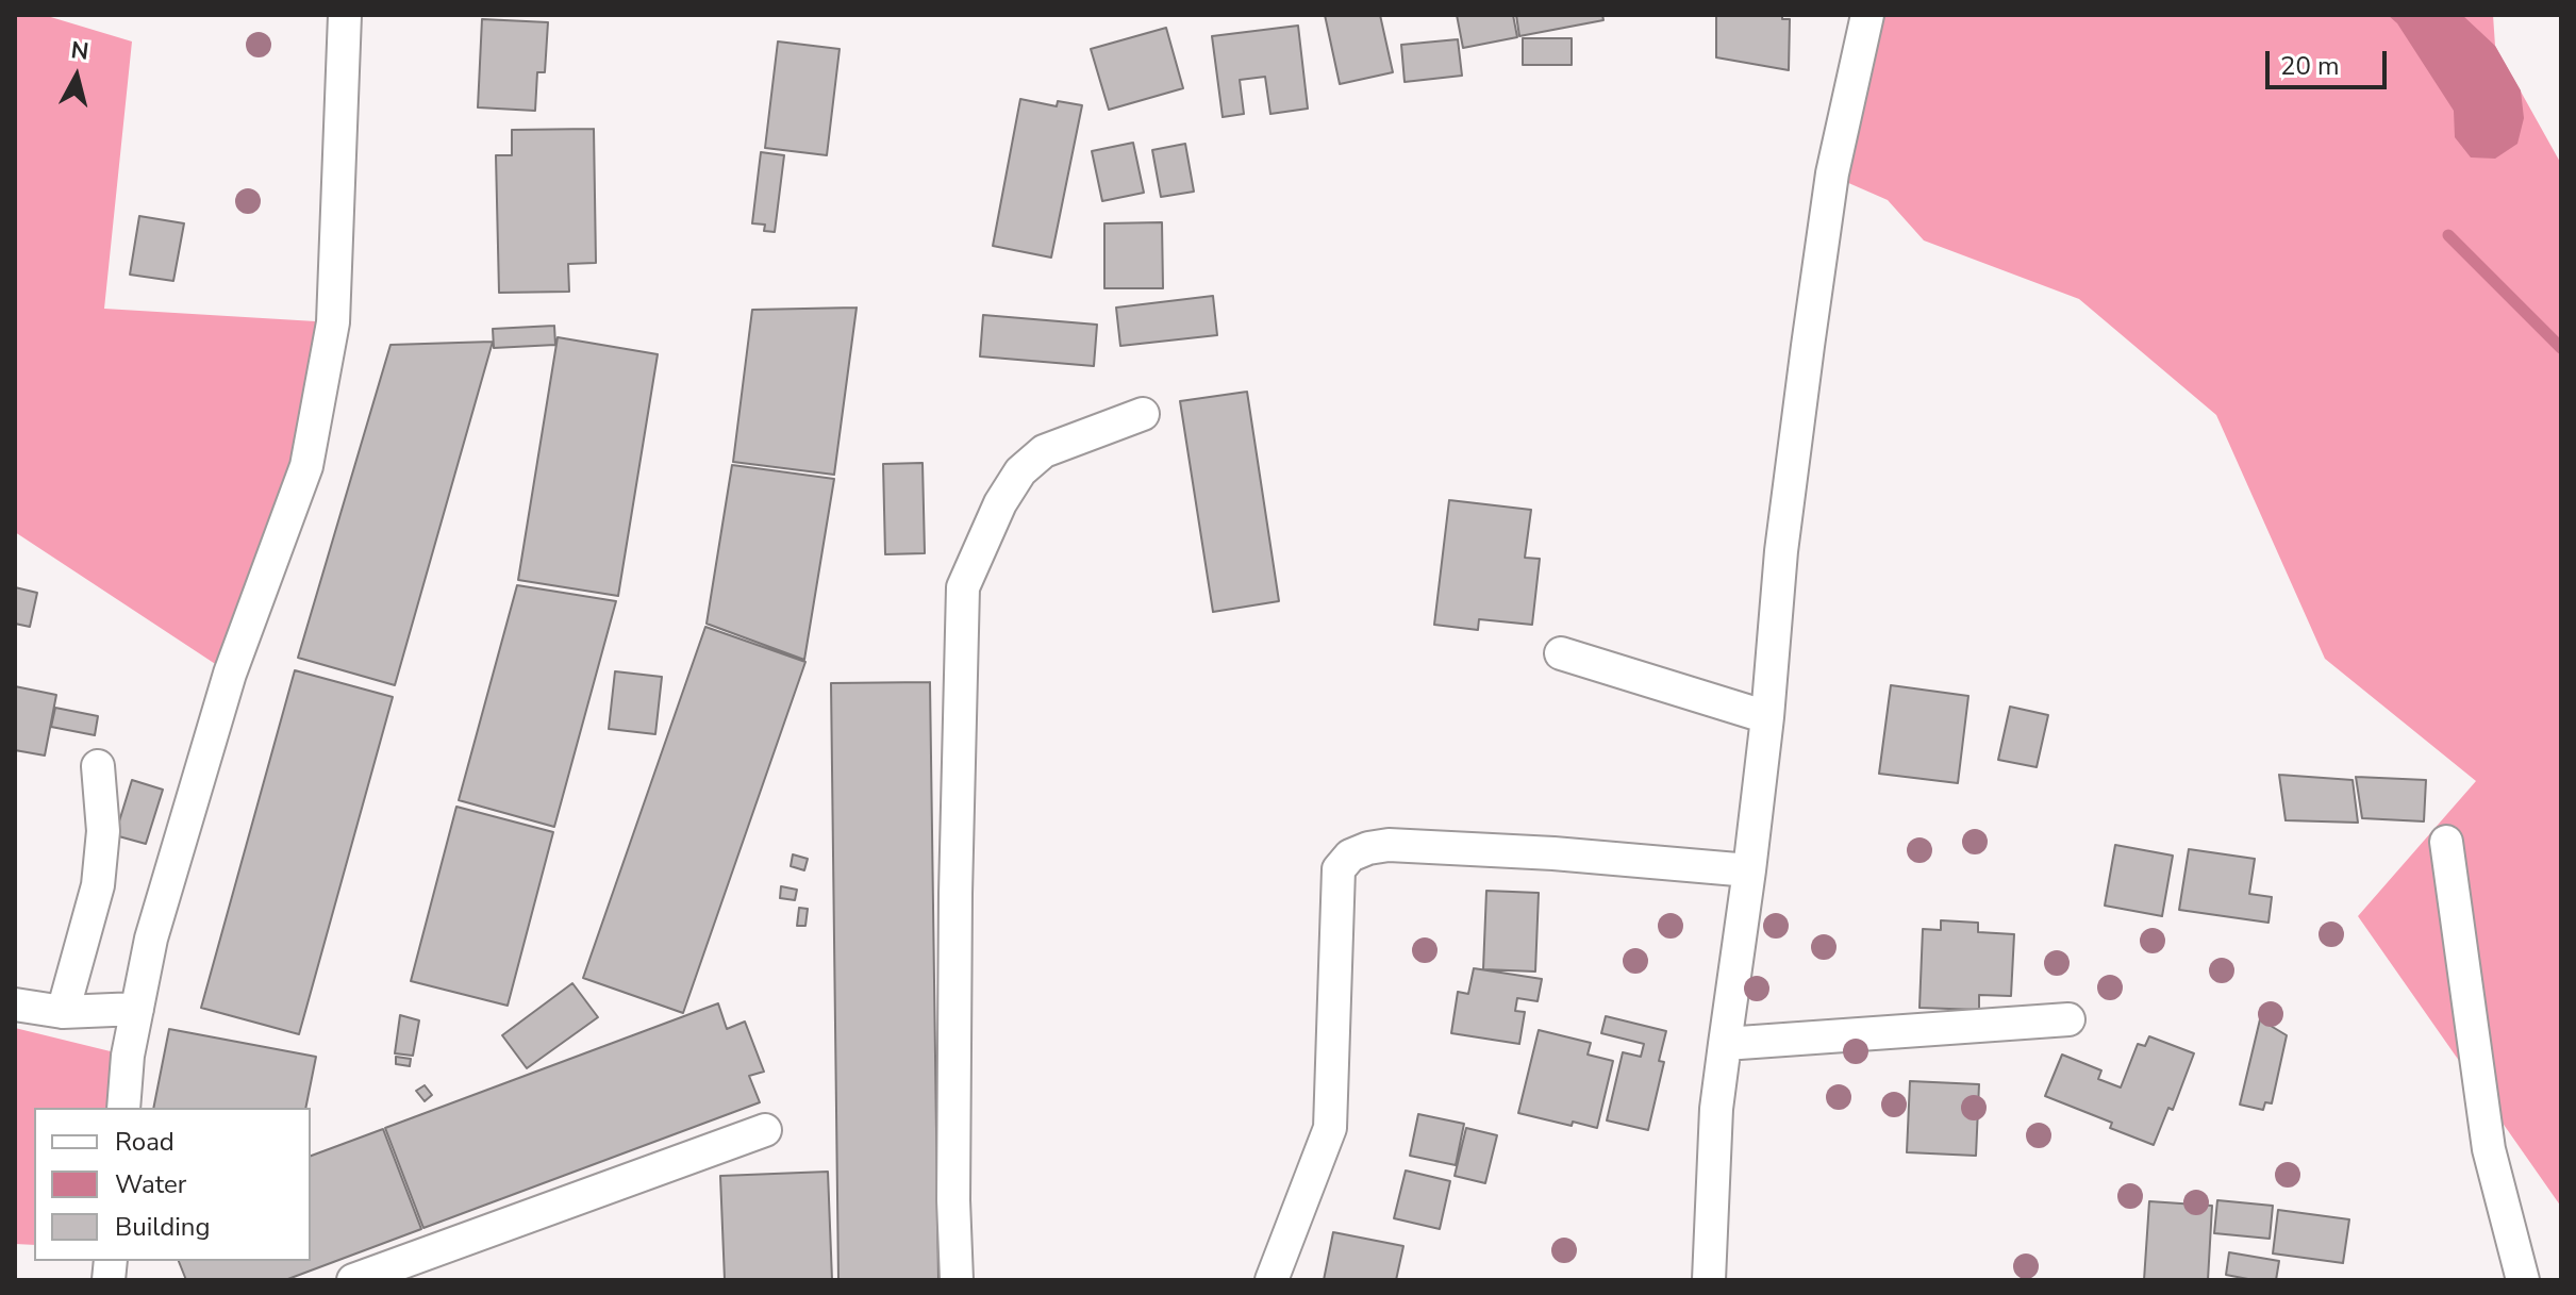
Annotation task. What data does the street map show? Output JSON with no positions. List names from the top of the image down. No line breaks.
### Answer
{"legend":["Road","Water","Building"],"scale_bar":"20 m","north":"top"}
